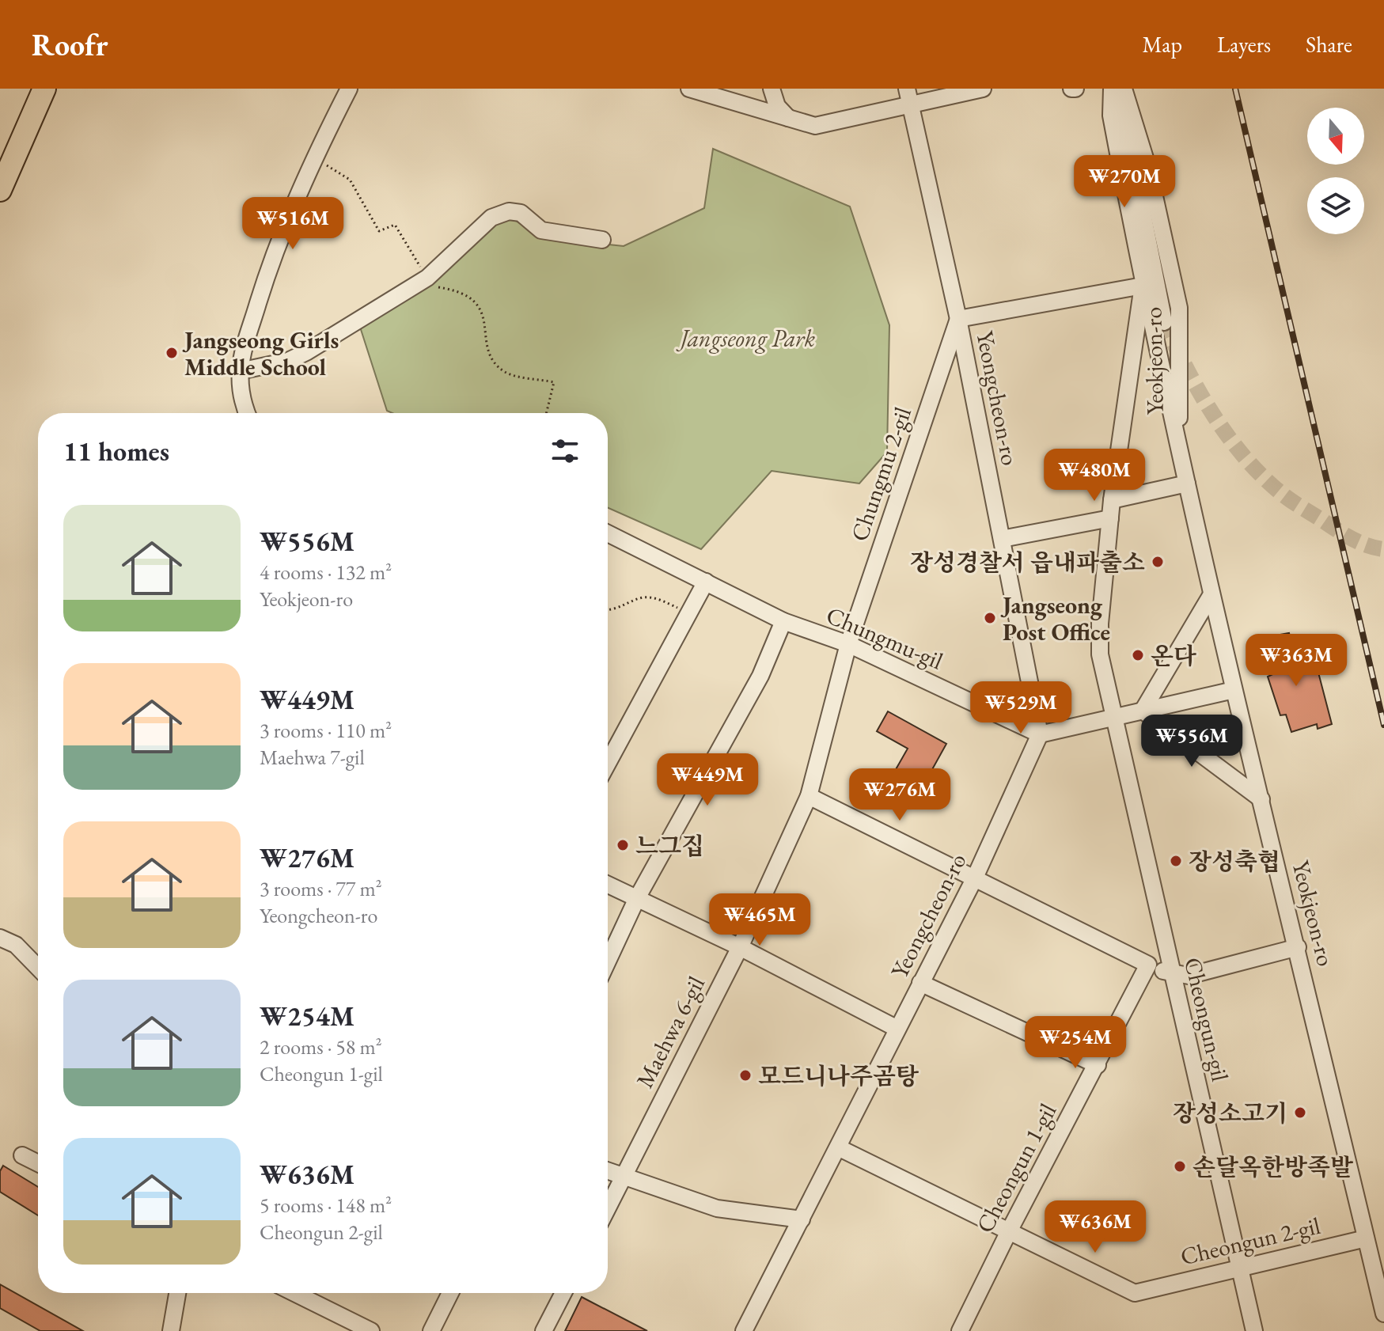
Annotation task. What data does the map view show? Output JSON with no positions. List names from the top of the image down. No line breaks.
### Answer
{"streets":{"street":["Yeokjeon-ro","Yeongcheon-ro","Chungmu 2-gil","Chungmu-gil","Cheongun-gil","Maehwa 6-gil","Cheongun 1-gil","Cheongun 2-gil"]},"crossings":[["Yeokjeon-ro","Cheongun-gil"],["Yeokjeon-ro","Cheongun 2-gil"],["Yeongcheon-ro","Chungmu 2-gil"],["Yeongcheon-ro","Chungmu-gil"],["Yeongcheon-ro","Cheongun 2-gil"],["Chungmu 2-gil","Chungmu-gil"],["Chungmu 2-gil","Maehwa 6-gil"],["Chungmu-gil","Maehwa 6-gil"],["Cheongun-gil","Cheongun 2-gil"],["Cheongun 1-gil","Cheongun 2-gil"]],"parks":["Jangseong Park"],"places":["Jangseong Girls Middle School","장성경찰서 읍내파출소","Jangseong Post Office","온다","느그집","장성축협","모드니나주곰탕","장성소고기","손달옥한방족발"],"north":"bottom","page":{"header":"Roofr","nav":["Map","Layers","Share"],"price":["₩270M","₩516M","₩480M","₩363M","₩529M","₩556M","₩449M","₩276M","₩465M","₩254M","₩636M"],"heading":"11 homes","list":[{"name":"₩556M","note":"4 rooms · 132 m² · Yeokjeon-ro"},{"name":"₩449M","note":"3 rooms · 110 m² · Maehwa 7-gil"},{"name":"₩276M","note":"3 rooms · 77 m² · Yeongcheon-ro"},{"name":"₩254M","note":"2 rooms · 58 m² · Cheongun 1-gil"},{"name":"₩636M","note":"5 rooms · 148 m² · Cheongun 2-gil"}]}}
